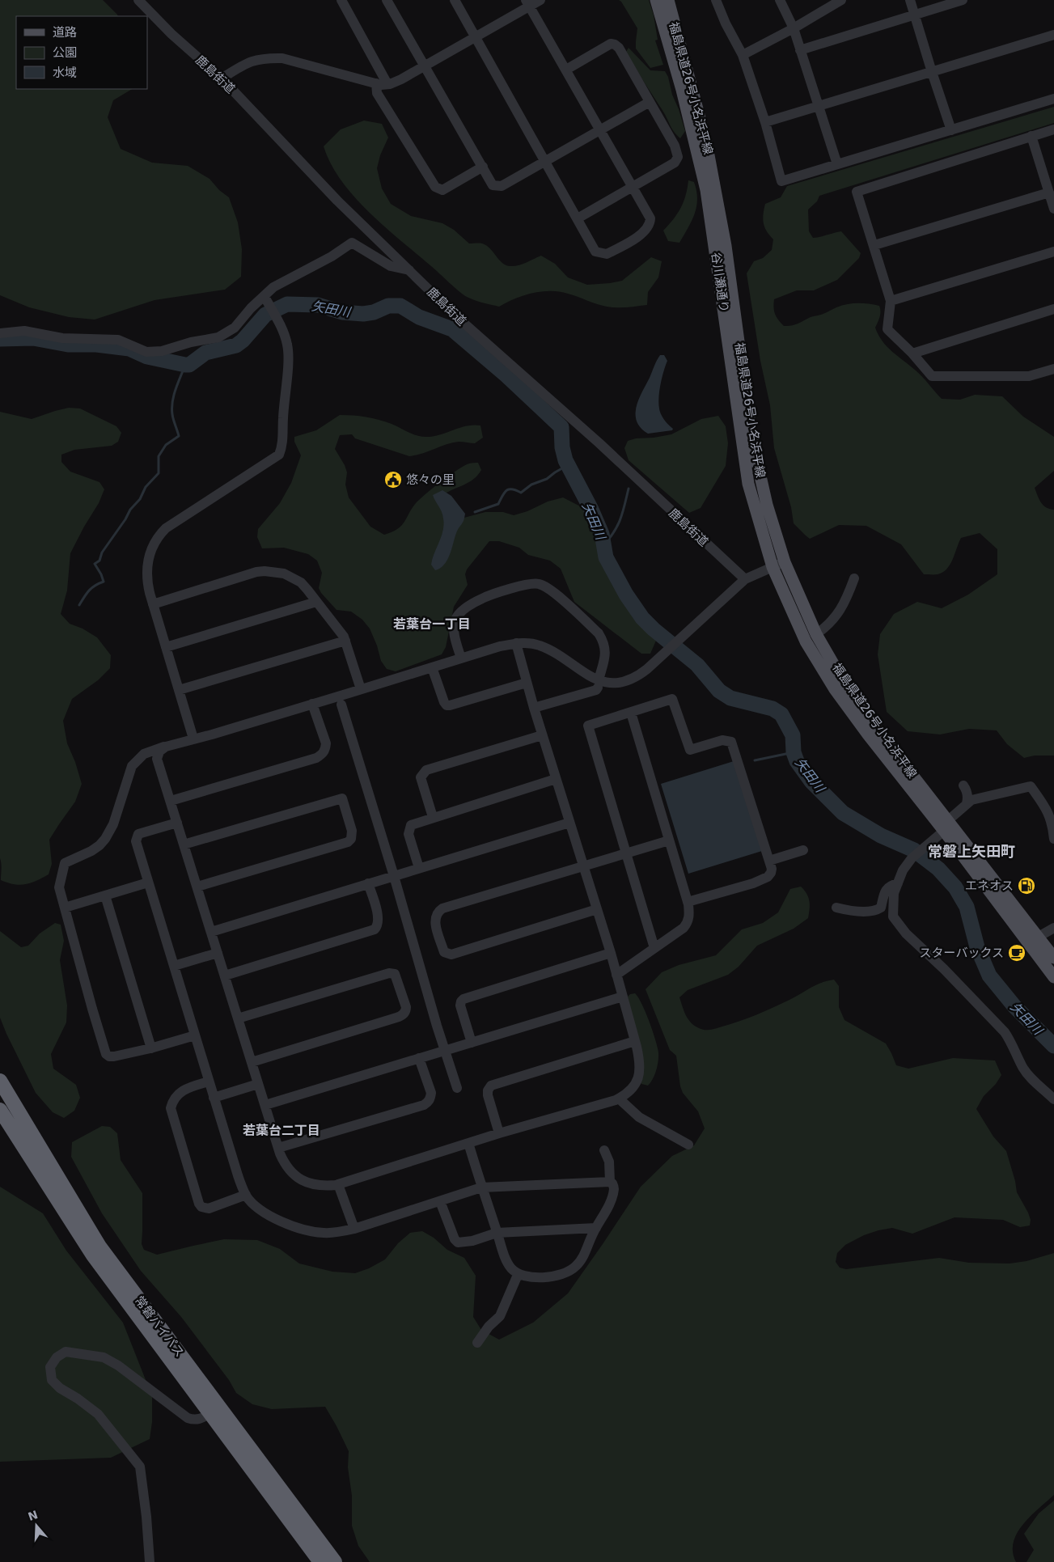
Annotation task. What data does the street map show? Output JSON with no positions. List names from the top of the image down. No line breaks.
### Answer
{"streets":{"highway":["常磐バイパス"],"main road":["福島県道26号小名浜平線","谷川瀬通り"],"street":["鹿島街道"]},"districts":["若葉台一丁目","常磐上矢田町","若葉台二丁目"],"water":["矢田川"],"places":{"public building":["悠々の里"],"fuel station":["エネオス"],"cafe":["スターバックス"]},"legend":["道路","公園","水域"],"north":"top"}
